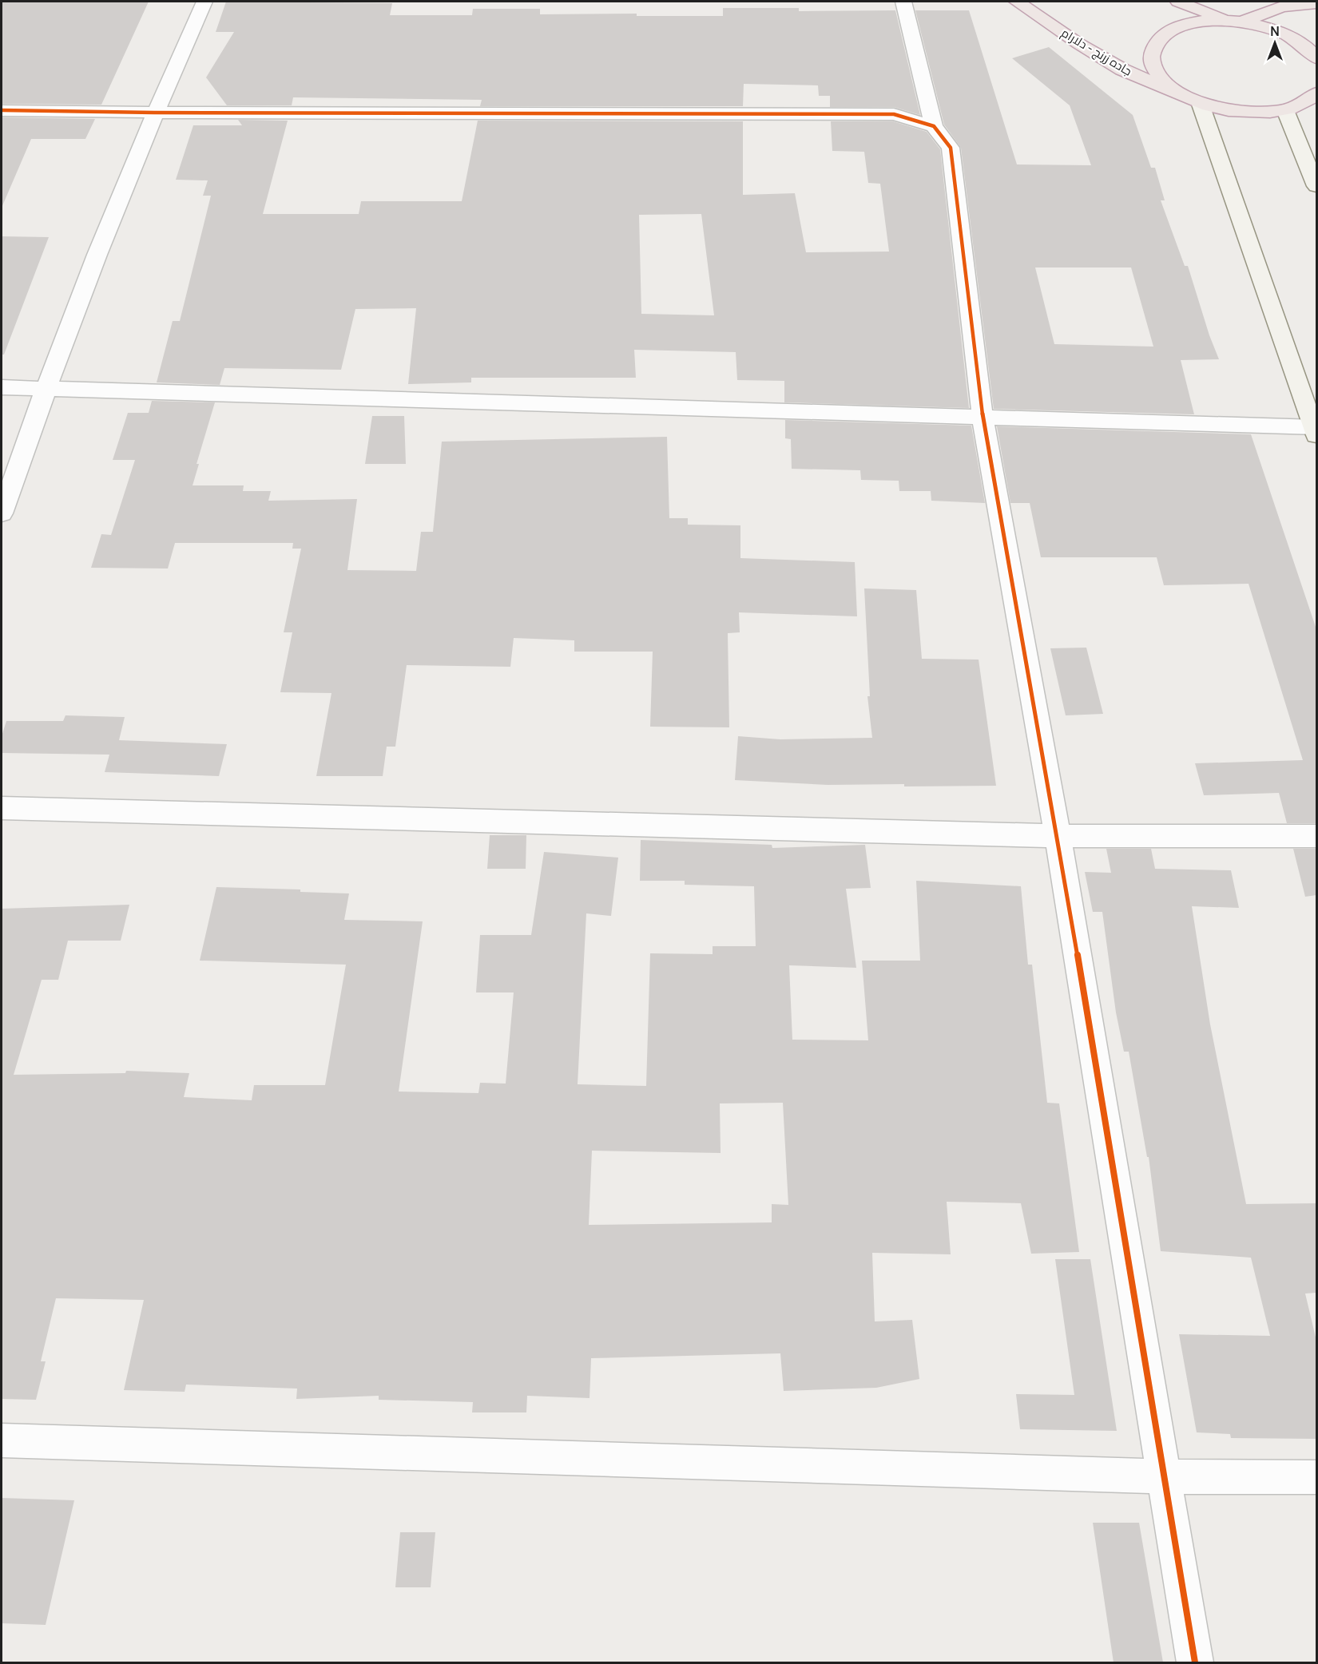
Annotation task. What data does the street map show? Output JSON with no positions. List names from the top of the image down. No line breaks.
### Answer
{"streets":{"highway":["جاده زرنج - دلارام"]},"north":"top"}
